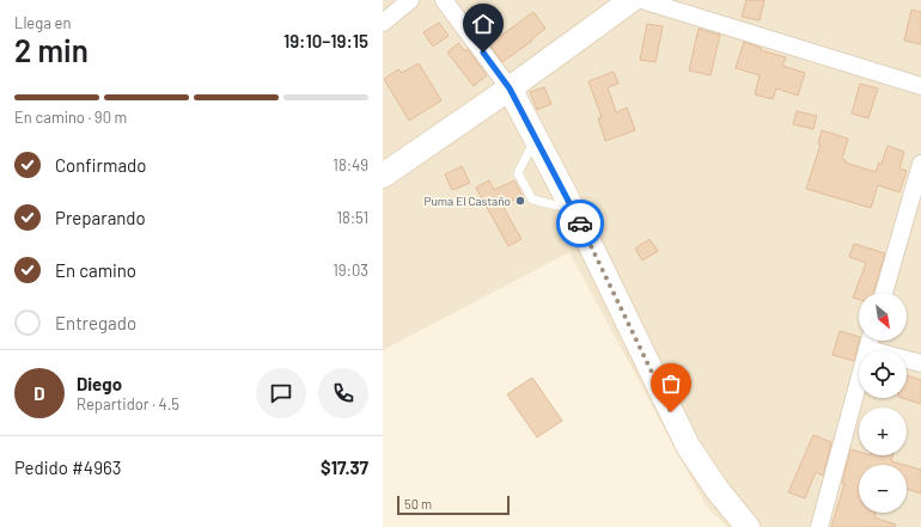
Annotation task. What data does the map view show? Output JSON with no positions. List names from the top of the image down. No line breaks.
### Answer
{"places":["Puma El Castaño"],"scale_bar":"50 m","north":"bottom right","page":{"heading":["2 min","Llega en","19:10–19:15"],"panel":["Diego","Repartidor · 4.5","Pedido #4963","$17.37"],"bar":"En camino · 90 m","list":[["Confirmado","18:49"],["Preparando","18:51"],["En camino","19:03"],"Entregado"],"map_buttons":["+","−"],"round":"D","scale":"50 m"}}
